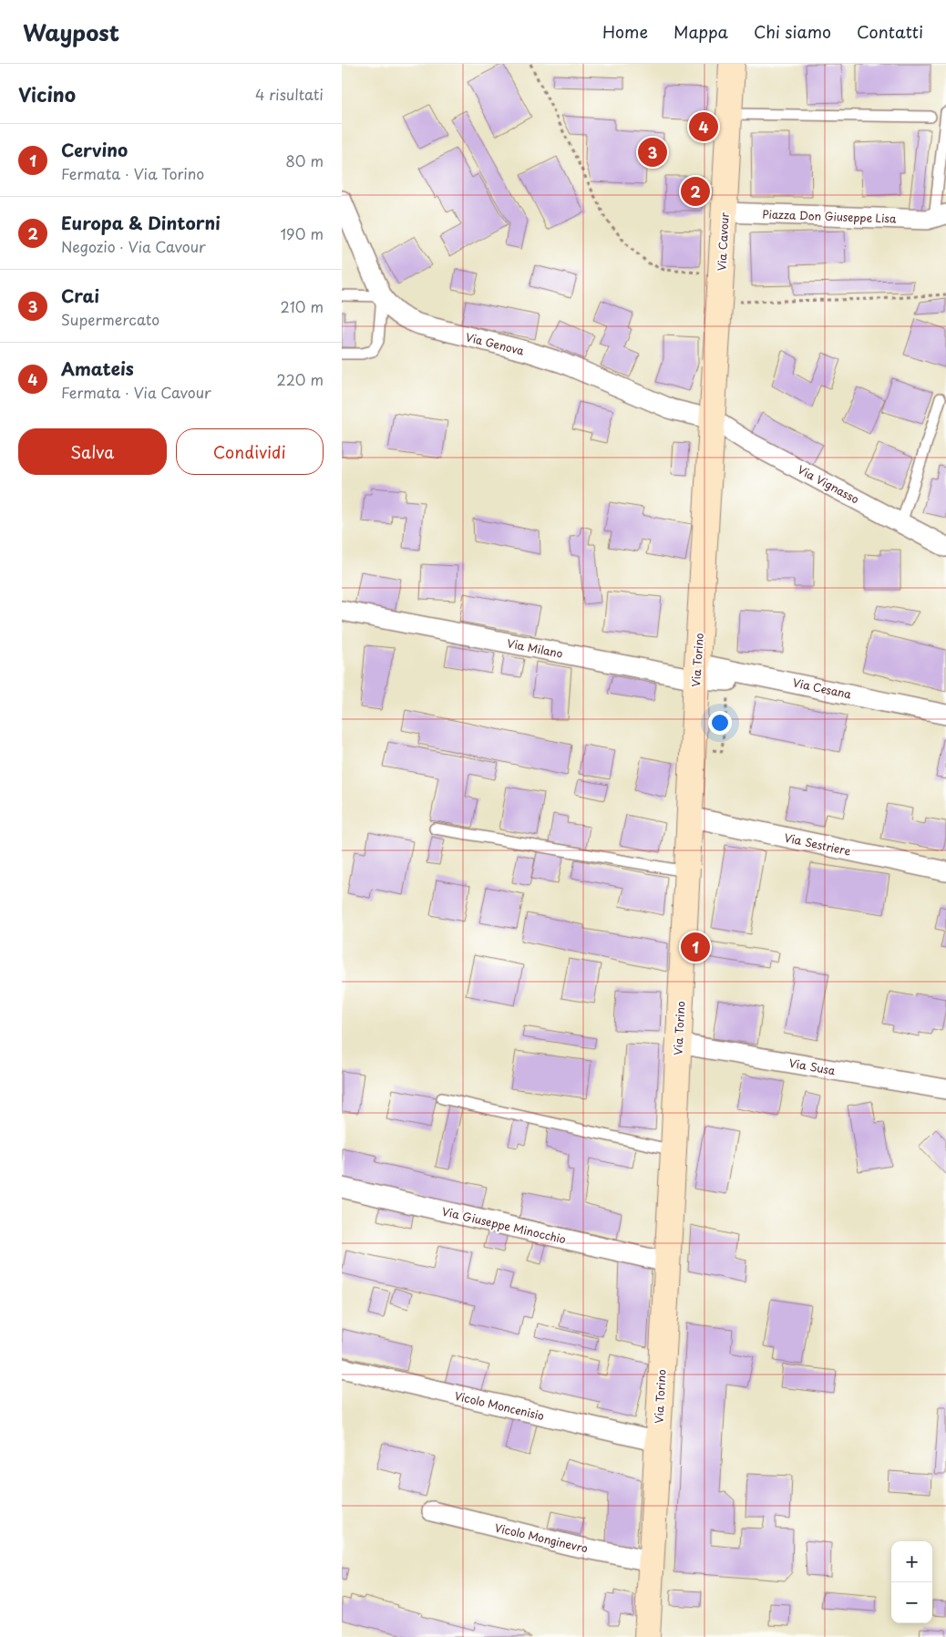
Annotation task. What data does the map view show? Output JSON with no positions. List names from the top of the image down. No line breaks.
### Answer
{"streets":{"street":["Piazza Don Giuseppe Lisa","Via Cavour","Via Genova","Via Vignasso","Via Milano","Via Torino","Via Cesana","Via Sestriere","Via Susa","Via Giuseppe Minocchio","Vicolo Moncenisio","Vicolo Monginevro"]},"crossings":[["Piazza Don Giuseppe Lisa","Via Cavour"],["Via Cavour","Via Genova"],["Via Cavour","Via Vignasso"],["Via Cavour","Via Torino"],["Via Genova","Via Vignasso"],["Via Genova","Via Torino"],["Via Vignasso","Via Torino"],["Via Milano","Via Torino"],["Via Milano","Via Cesana"],["Via Torino","Via Cesana"],["Via Torino","Via Sestriere"],["Via Torino","Via Susa"],["Via Torino","Via Giuseppe Minocchio"],["Via Torino","Vicolo Moncenisio"],["Via Torino","Vicolo Monginevro"]],"page":{"header":"Waypost","nav":["Home","Mappa","Chi siamo","Contatti"],"heading":["Vicino","4 risultati"],"pins":["4","3","2","1"],"list":[{"mark":"1","name":"Cervino","note":"Fermata · Via Torino","value":"80 m"},{"mark":"2","name":"Europa & Dintorni","note":"Negozio · Via Cavour","value":"190 m"},{"mark":"3","name":"Crai","note":"Supermercato","value":"210 m"},{"mark":"4","name":"Amateis","note":"Fermata · Via Cavour","value":"220 m"}],"buttons":["Salva","Condividi"],"map_buttons":["+","−"]}}
